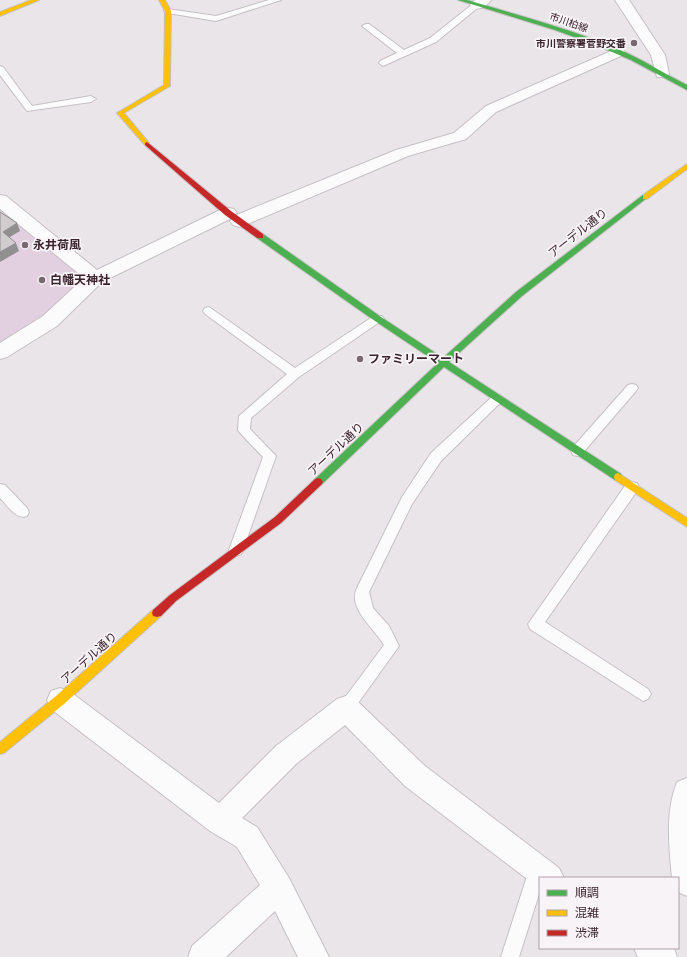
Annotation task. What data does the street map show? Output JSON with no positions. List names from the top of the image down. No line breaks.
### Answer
{"streets":{"street":["市川柏線","アーデル通り"]},"places":["市川警察署菅野交番","永井荷風","白幡天神社","ファミリーマート"],"legend":["順調","混雑","渋滞"]}
